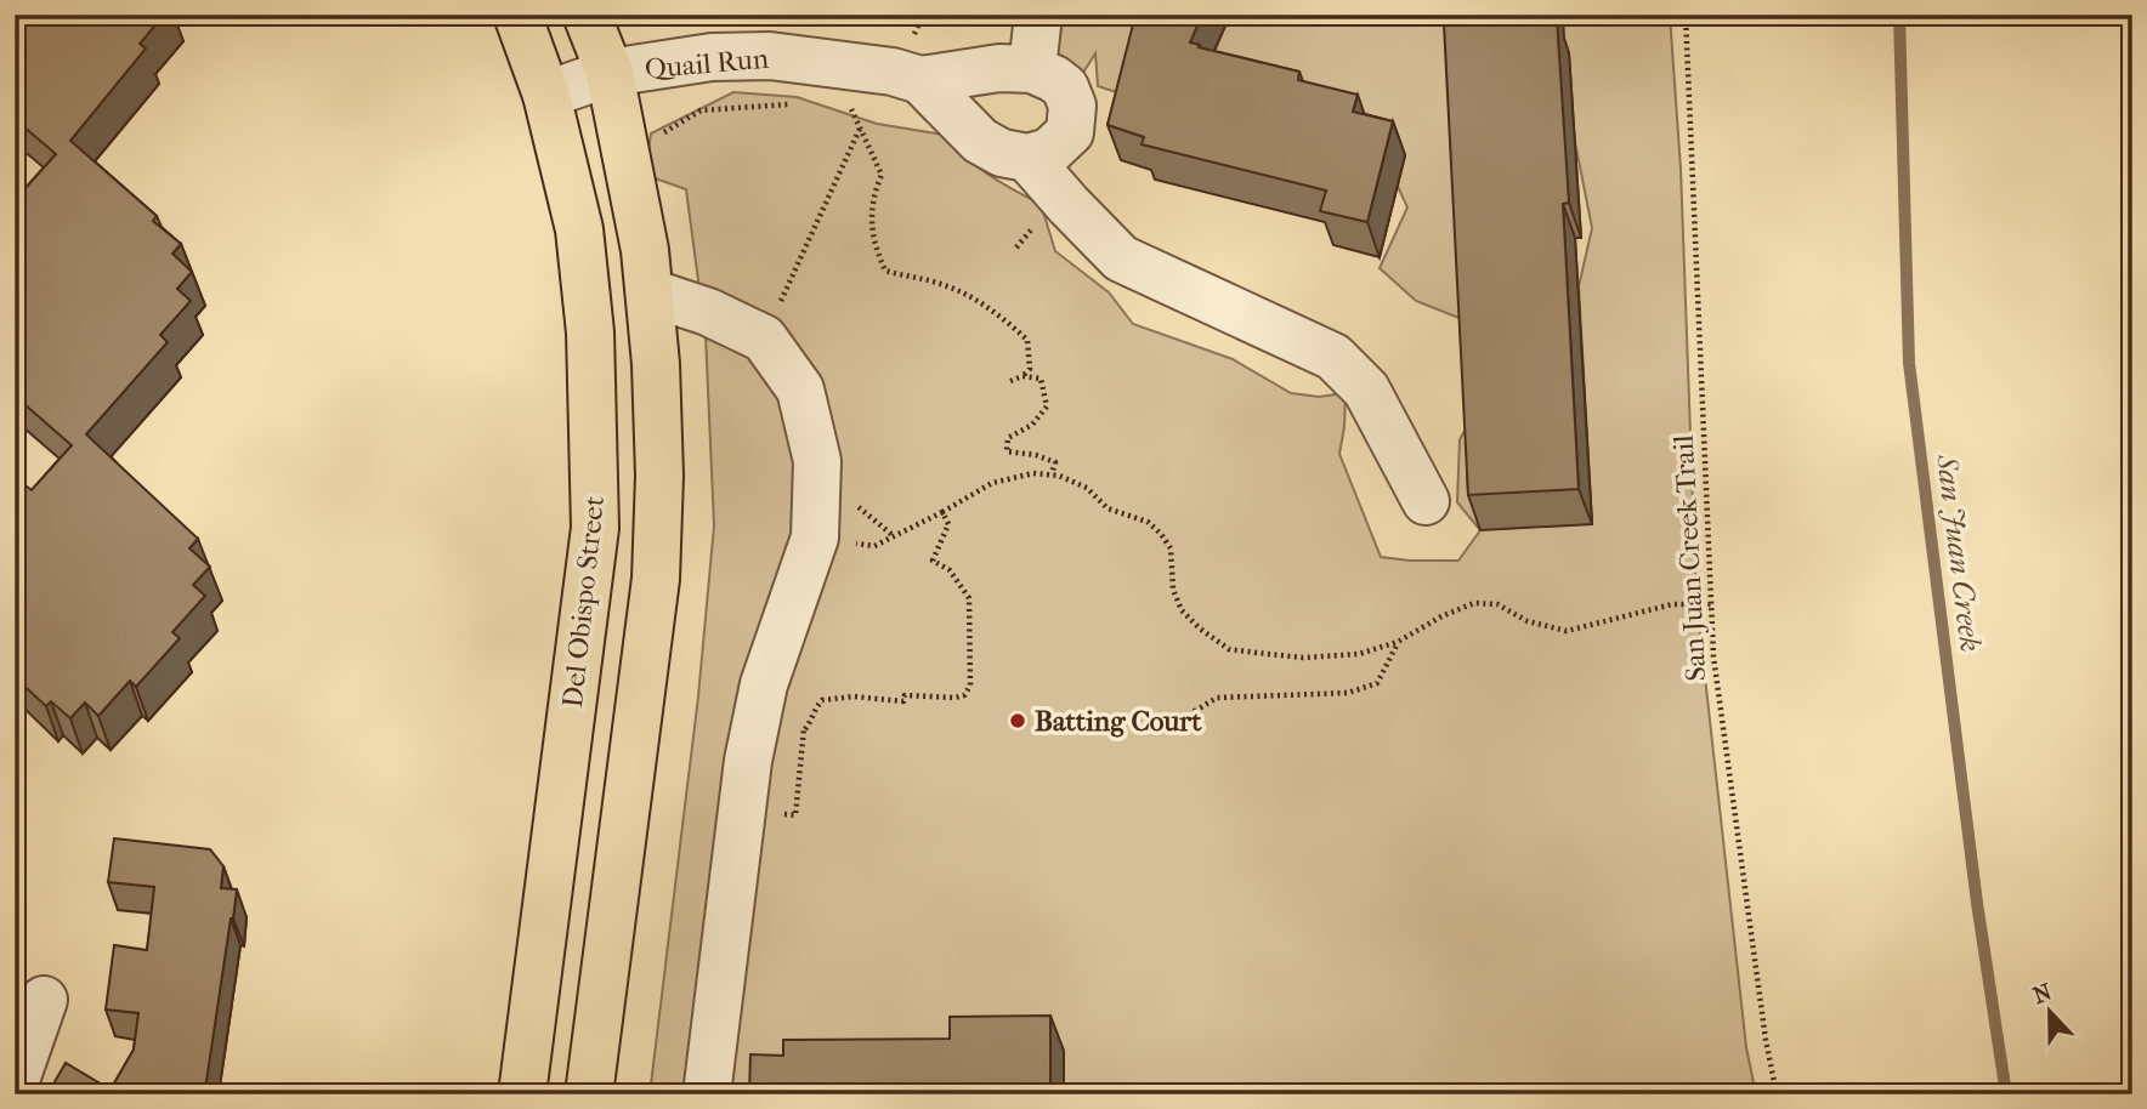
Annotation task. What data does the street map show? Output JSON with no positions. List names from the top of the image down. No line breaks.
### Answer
{"streets":{"main road":["Del Obispo Street"],"street":["Quail Run"],"path":["San Juan Creek Trail"]},"crossings":[["Quail Run","Del Obispo Street"]],"water":["San Juan Creek"],"places":["Batting Court"],"north":"top"}
